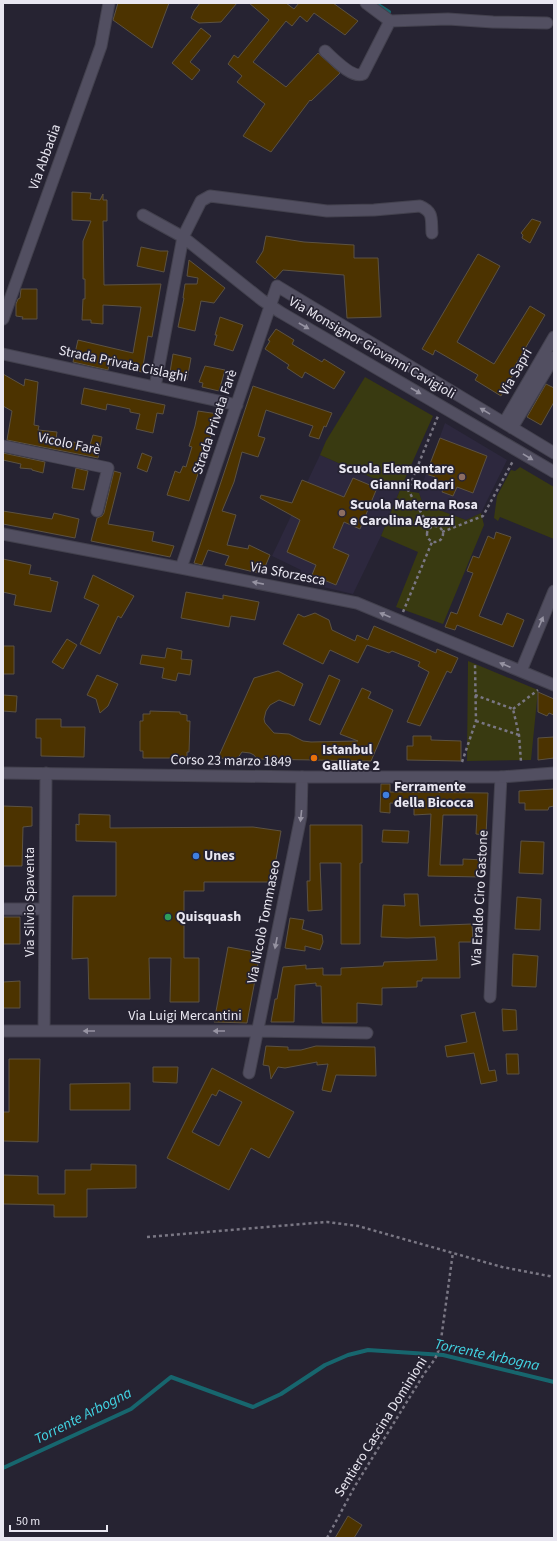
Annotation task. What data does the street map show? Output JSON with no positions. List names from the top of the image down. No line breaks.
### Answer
{"streets":{"street":["Via Abbadia","Via Monsignor Giovanni Cavigioli","Strada Privata Cislaghi","Via Sapri","Strada Privata Farè","Vicolo Farè","Via Sforzesca","Corso 23 marzo 1849","Via Eraldo Ciro Gastone","Via Silvio Spaventa","Via Nicolò Tommaseo","Via Luigi Mercantini"],"path":["Sentiero Cascina Dominioni"]},"crossings":[["Via Monsignor Giovanni Cavigioli","Via Sapri"],["Via Monsignor Giovanni Cavigioli","Strada Privata Farè"],["Strada Privata Cislaghi","Strada Privata Farè"],["Strada Privata Farè","Via Sforzesca"],["Corso 23 marzo 1849","Via Eraldo Ciro Gastone"],["Corso 23 marzo 1849","Via Silvio Spaventa"],["Corso 23 marzo 1849","Via Nicolò Tommaseo"],["Via Silvio Spaventa","Via Luigi Mercantini"],["Via Nicolò Tommaseo","Via Luigi Mercantini"]],"one_way":["Via Sforzesca","Via Nicolò Tommaseo","Via Luigi Mercantini"],"water":["Torrente Arbogna"],"places":["Scuola Elementare Gianni Rodari","Scuola Materna Rosa e Carolina Agazzi","Istanbul Galliate 2","Ferramente della Bicocca","Unes","Quisquash"],"scale_bar":"50 m"}
